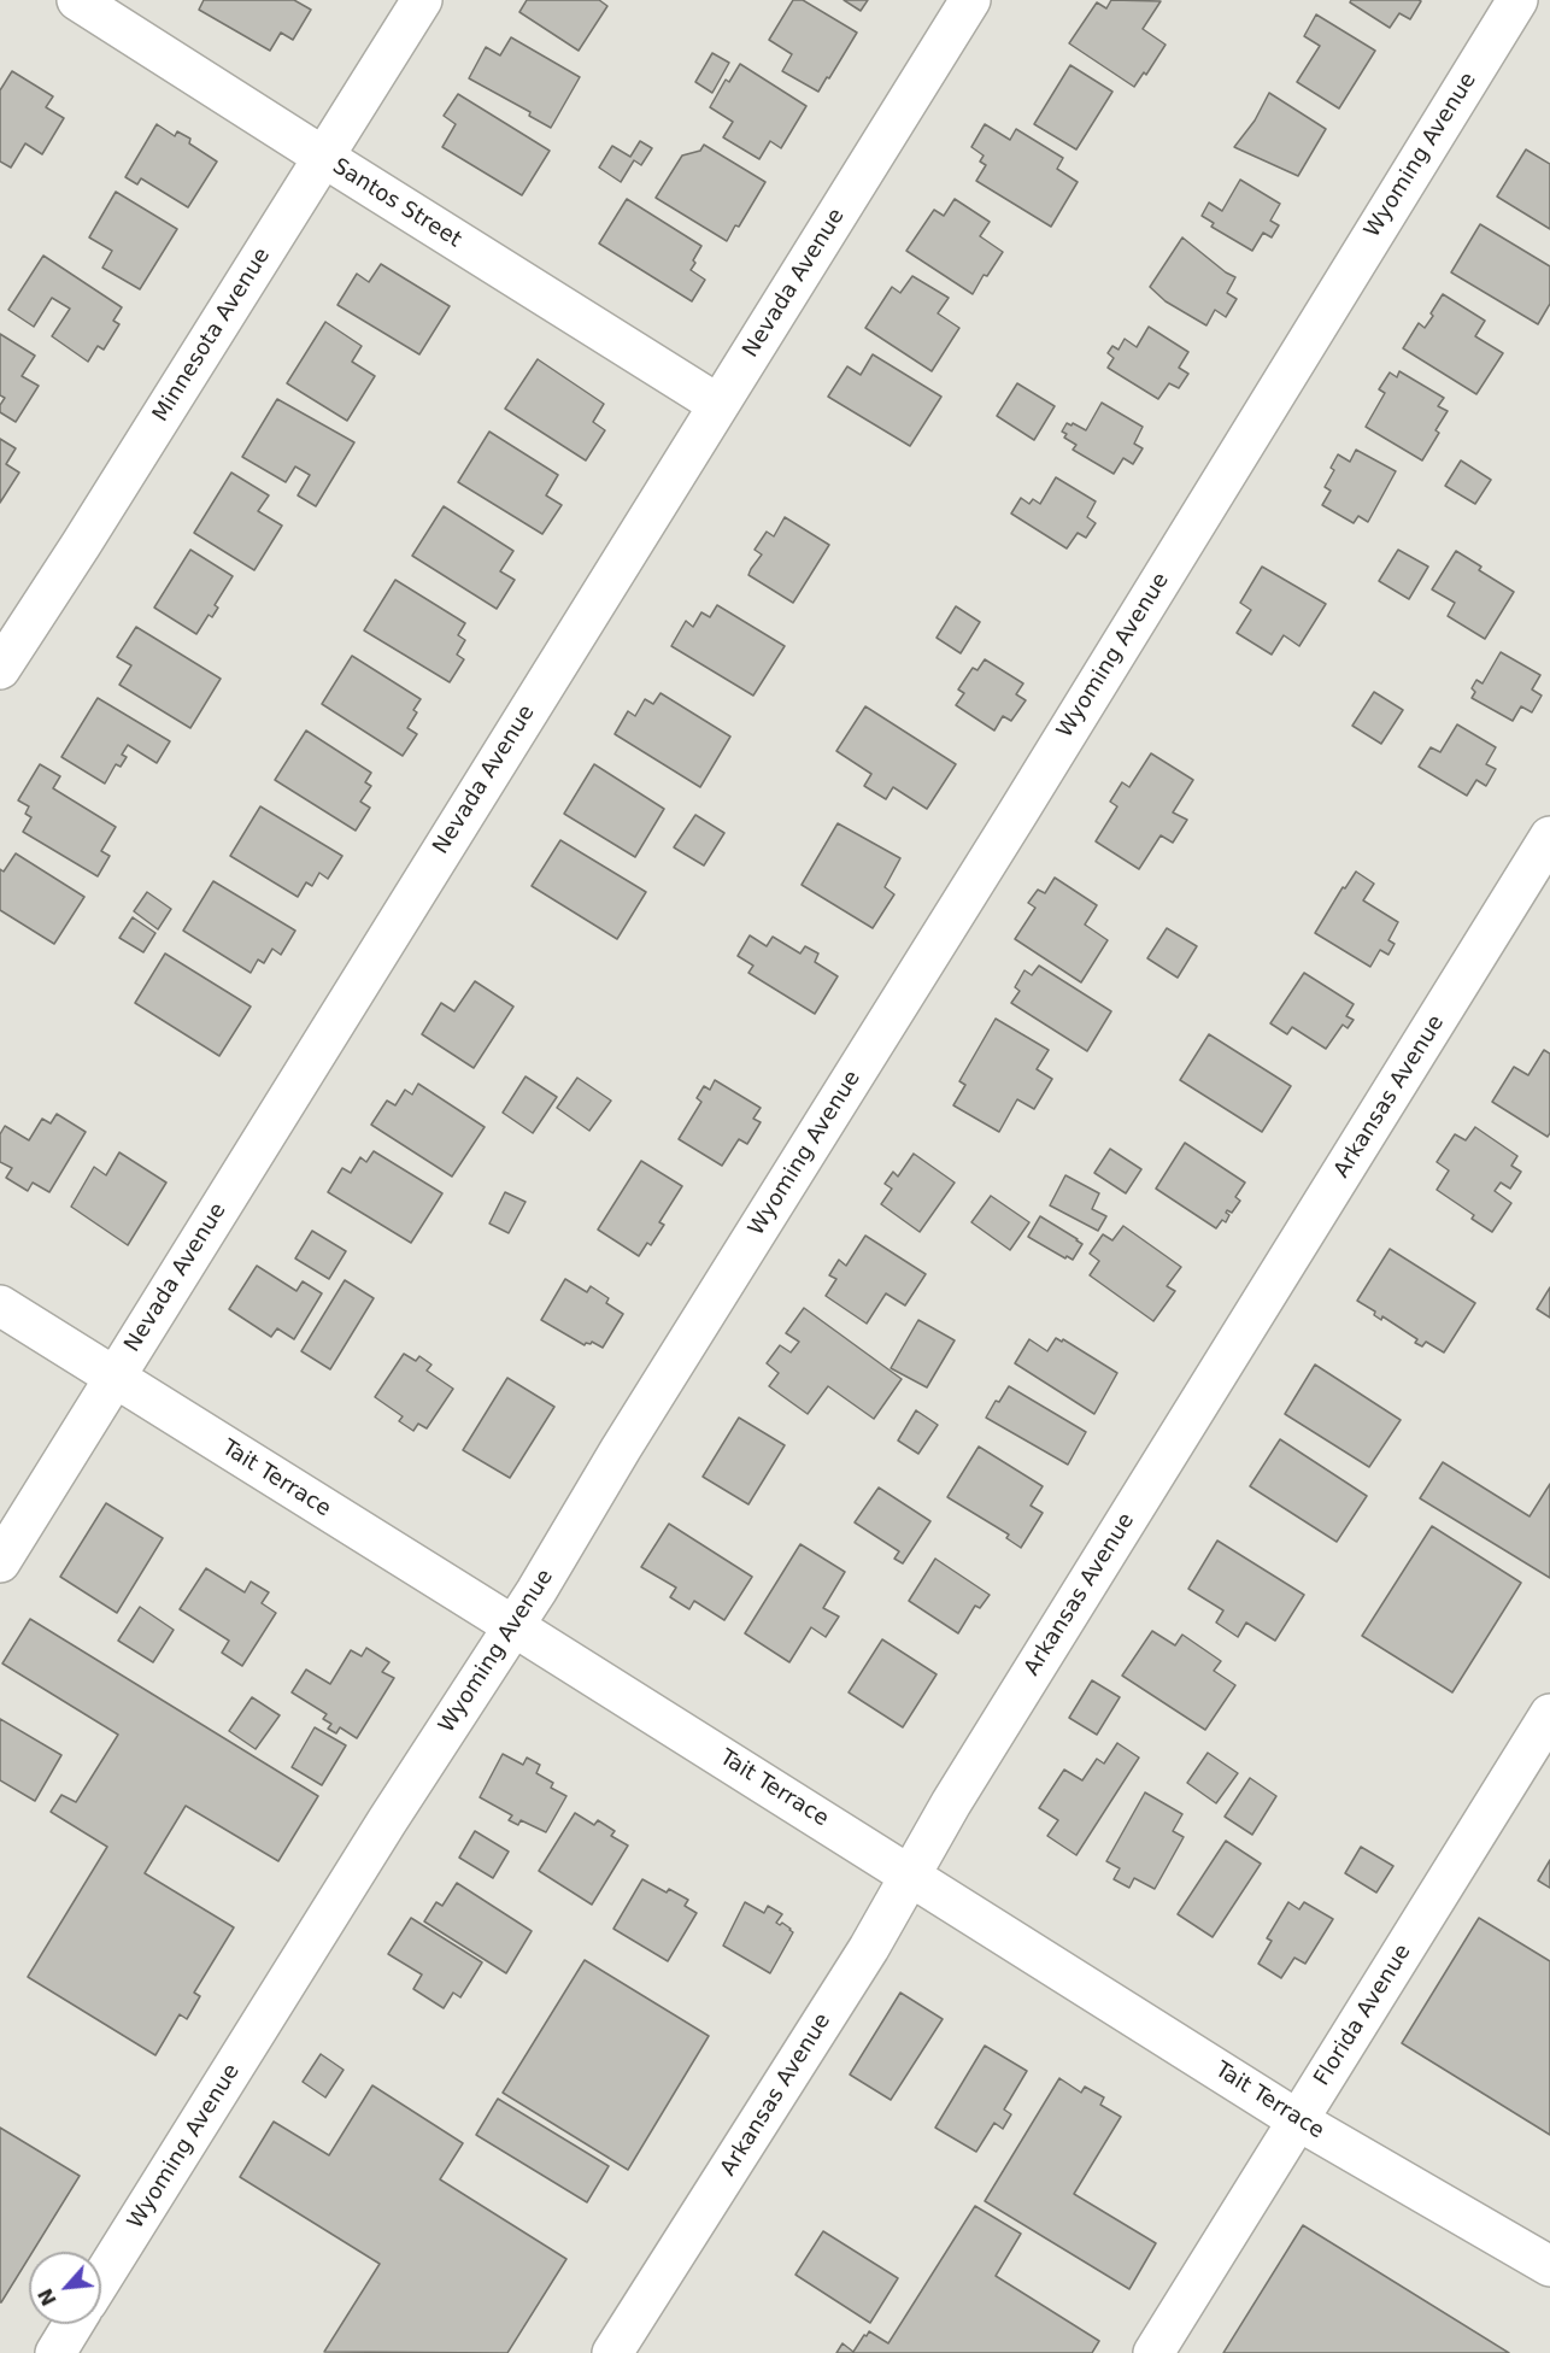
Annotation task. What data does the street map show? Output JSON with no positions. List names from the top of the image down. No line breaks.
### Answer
{"streets":{"street":["Wyoming Avenue","Santos Street","Nevada Avenue","Minnesota Avenue","Arkansas Avenue","Tait Terrace","Florida Avenue"]},"crossings":[["Wyoming Avenue","Tait Terrace"],["Santos Street","Nevada Avenue"],["Santos Street","Minnesota Avenue"],["Nevada Avenue","Tait Terrace"],["Arkansas Avenue","Tait Terrace"],["Tait Terrace","Florida Avenue"]],"north":"bottom left"}
